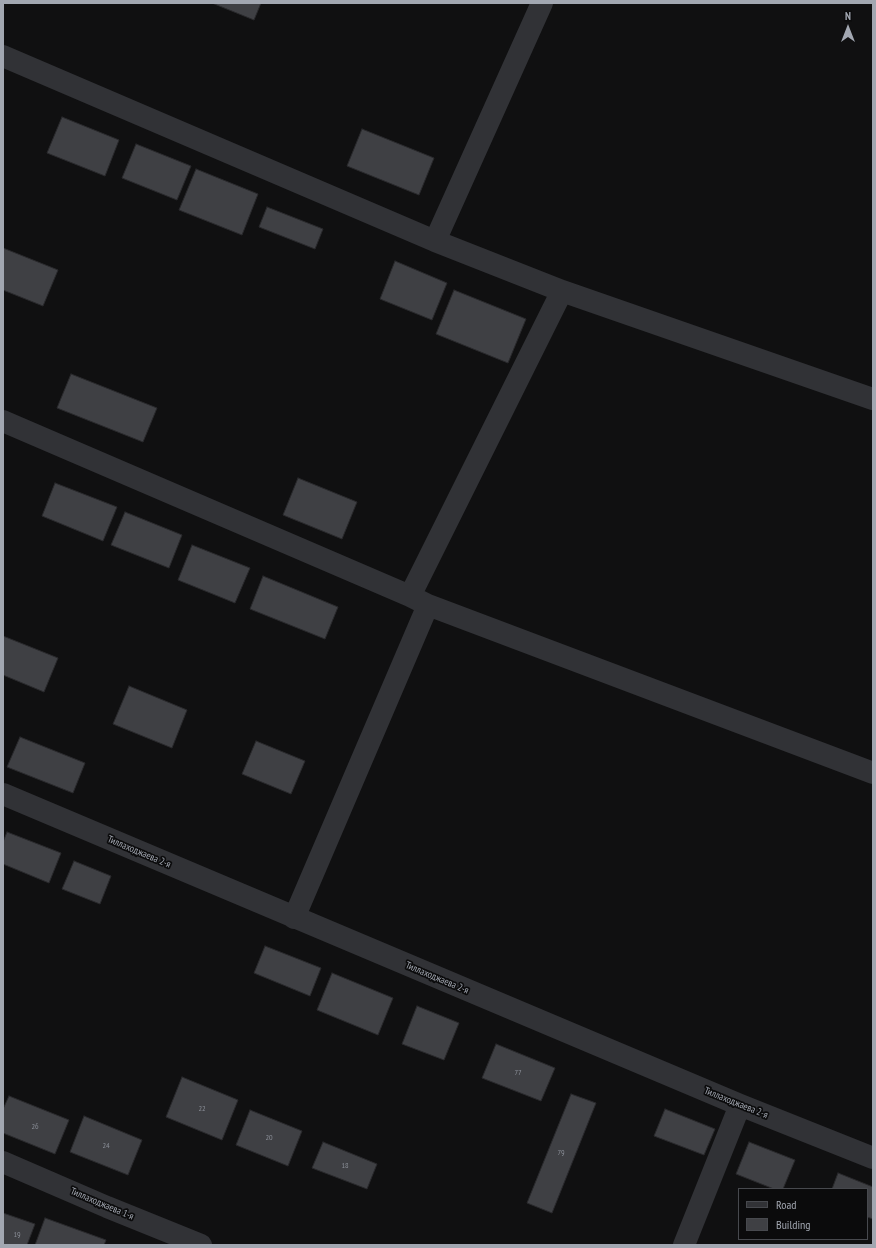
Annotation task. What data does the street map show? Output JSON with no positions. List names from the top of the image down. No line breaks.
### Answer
{"streets":{"street":["Тиллаходжаева 2-я","Тиллаходжаева 1-я"]},"house_numbers":["77","22","26","20","24","79","18","19"],"legend":["Road","Building"],"north":"top"}
